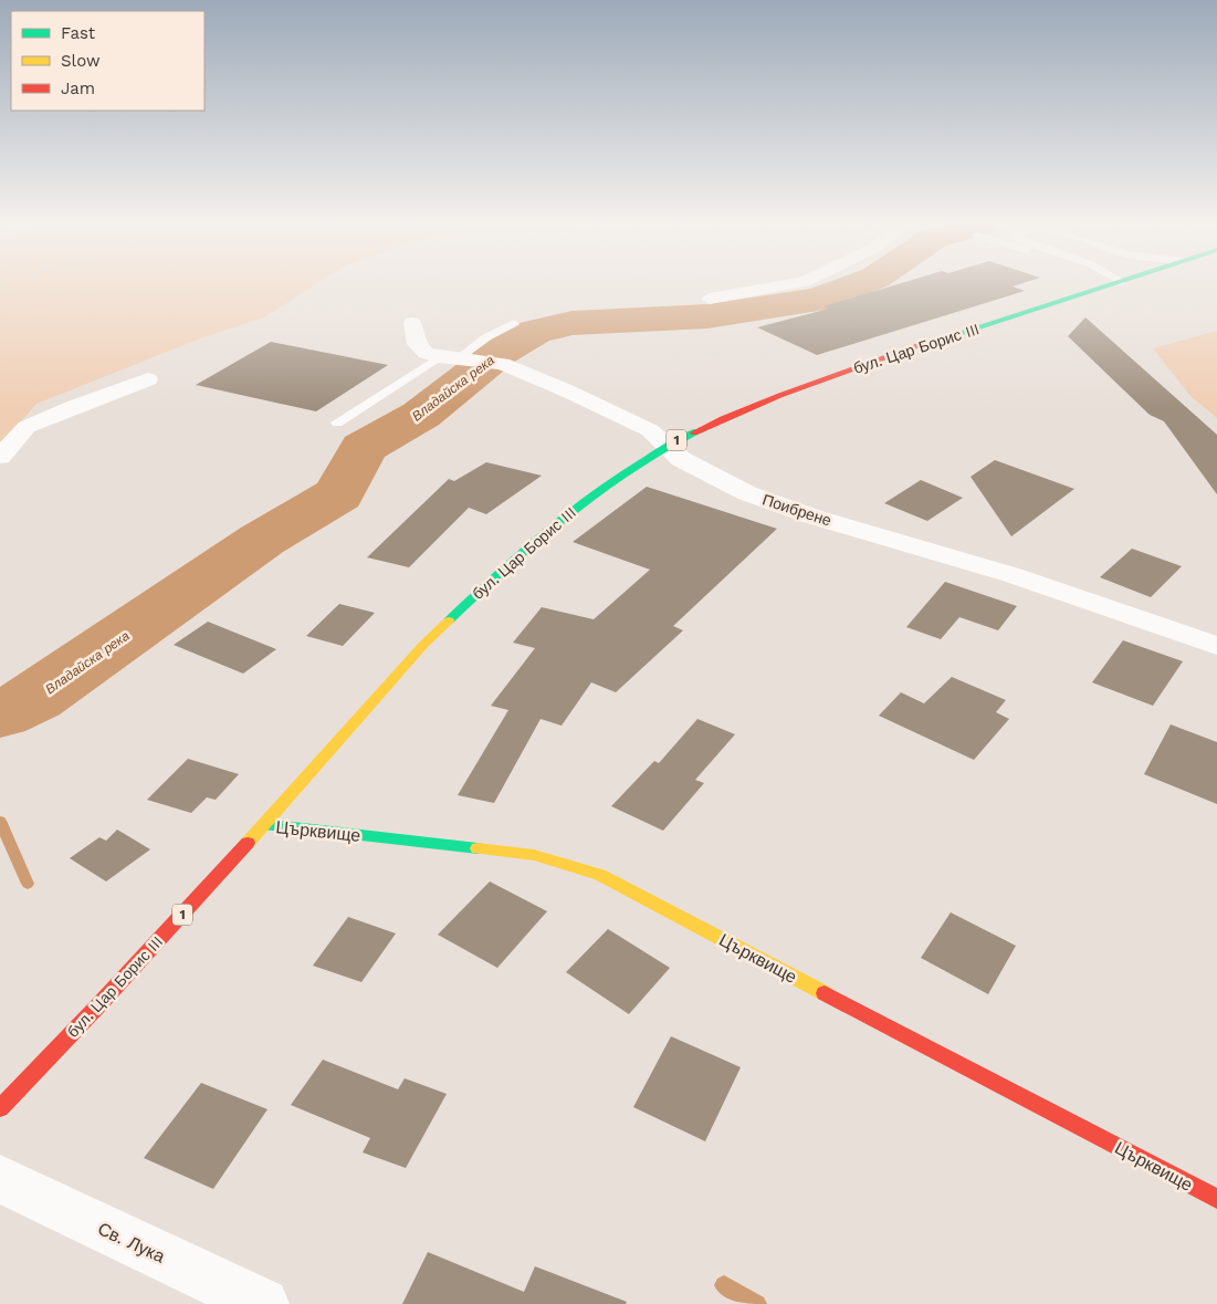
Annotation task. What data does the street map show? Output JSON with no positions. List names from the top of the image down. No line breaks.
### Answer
{"streets":{"main road":["бул. Цар Борис III","1","Църквище"],"street":["Поибрене","Св. Лука"]},"crossings":[["бул. Цар Борис III","Поибрене"],["бул. Цар Борис III","Църквище"]],"water":["Владайска река"],"legend":["Fast","Slow","Jam"]}
